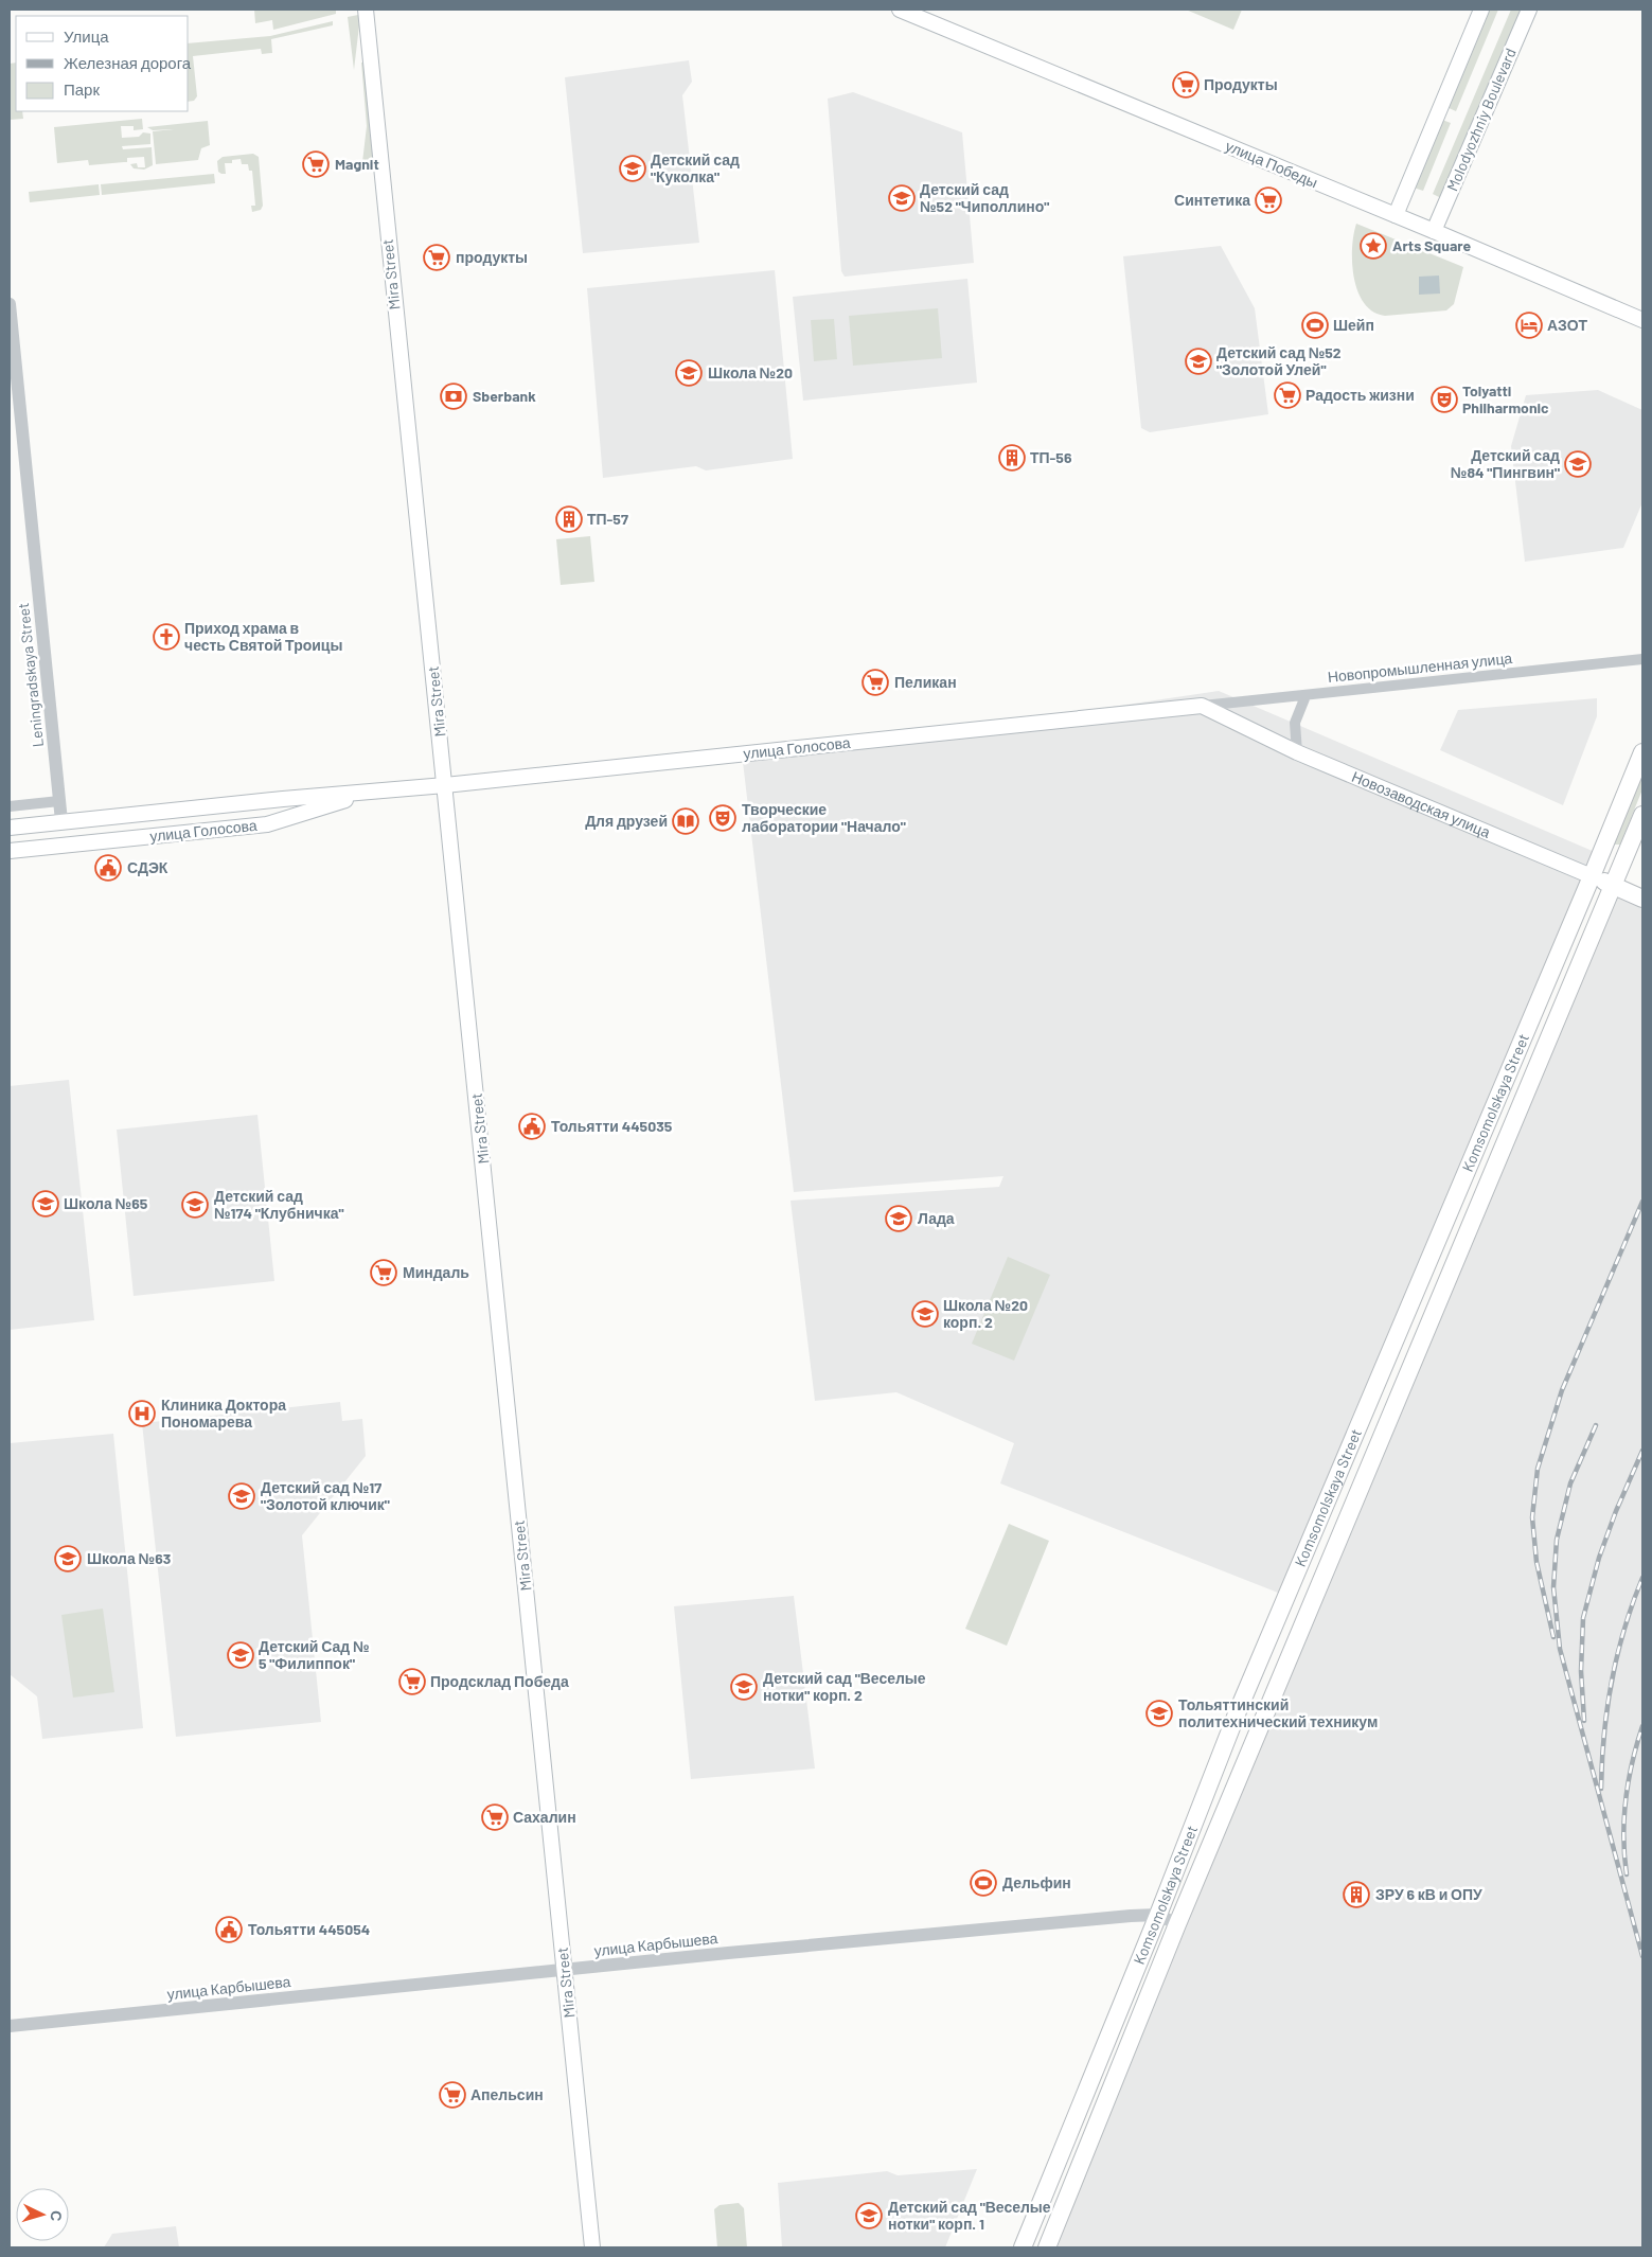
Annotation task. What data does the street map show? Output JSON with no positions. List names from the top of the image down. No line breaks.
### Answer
{"streets":{"main road":["Molodyozhniy Boulevard","улица Победы","Mira Street","улица Голосова","Новозаводская улица","Komsomolskaya Street"],"street":["Новопромышленная улица","Leningradskaya Street","улица Карбышева"]},"crossings":[["Molodyozhniy Boulevard","улица Победы"],["Mira Street","улица Голосова"],["Mira Street","улица Карбышева"],["Новопромышленная улица","улица Голосова"],["Новопромышленная улица","Новозаводская улица"],["Leningradskaya Street","улица Голосова"],["улица Голосова","Новозаводская улица"],["Новозаводская улица","Komsomolskaya Street"],["Komsomolskaya Street","улица Карбышева"]],"places":{"supermarket":["Продукты","Magnit","Синтетика","продукты","Радость жизни","Пеликан","Миндаль","Продсклад Победа","Сахалин","Апельсин"],"school or university":["Детский сад \"Куколка\"","Детский сад №52 \"Чиполлино\"","Детский сад №52 \"Золотой Улей\"","Школа №20","Детский сад №84 \"Пингвин\"","Школа №65","Детский сад №174 \"Клубничка\"","Лада","Школа №20 корп. 2","Детский сад №17 \"Золотой ключик\"","Школа №63","Детский Сад № 5 \"Филиппок\"","Детский сад \"Веселые нотки\" корп. 2","Тольяттинский политехнический техникум","Детский сад \"Веселые нотки\" корп. 1"],"place":["Arts Square"],"sports":["Шейп","Дельфин"],"hotel":["АЗОТ"],"bank":["Sberbank"],"theatre":["Tolyatti Philharmonic","Творческие лаборатории \"Начало\""],"building":["ТП-56","ТП-57","ЗРУ 6 кВ и ОПУ"],"church":["Приход храма в честь Святой Троицы"],"library":["Для друзей"],"public building":["СДЭК","Тольятти 445035","Тольятти 445054"],"hospital":["Клиника Доктора Пономарева"]},"legend":["Улица","Железная дорога","Парк"],"north":"right"}
